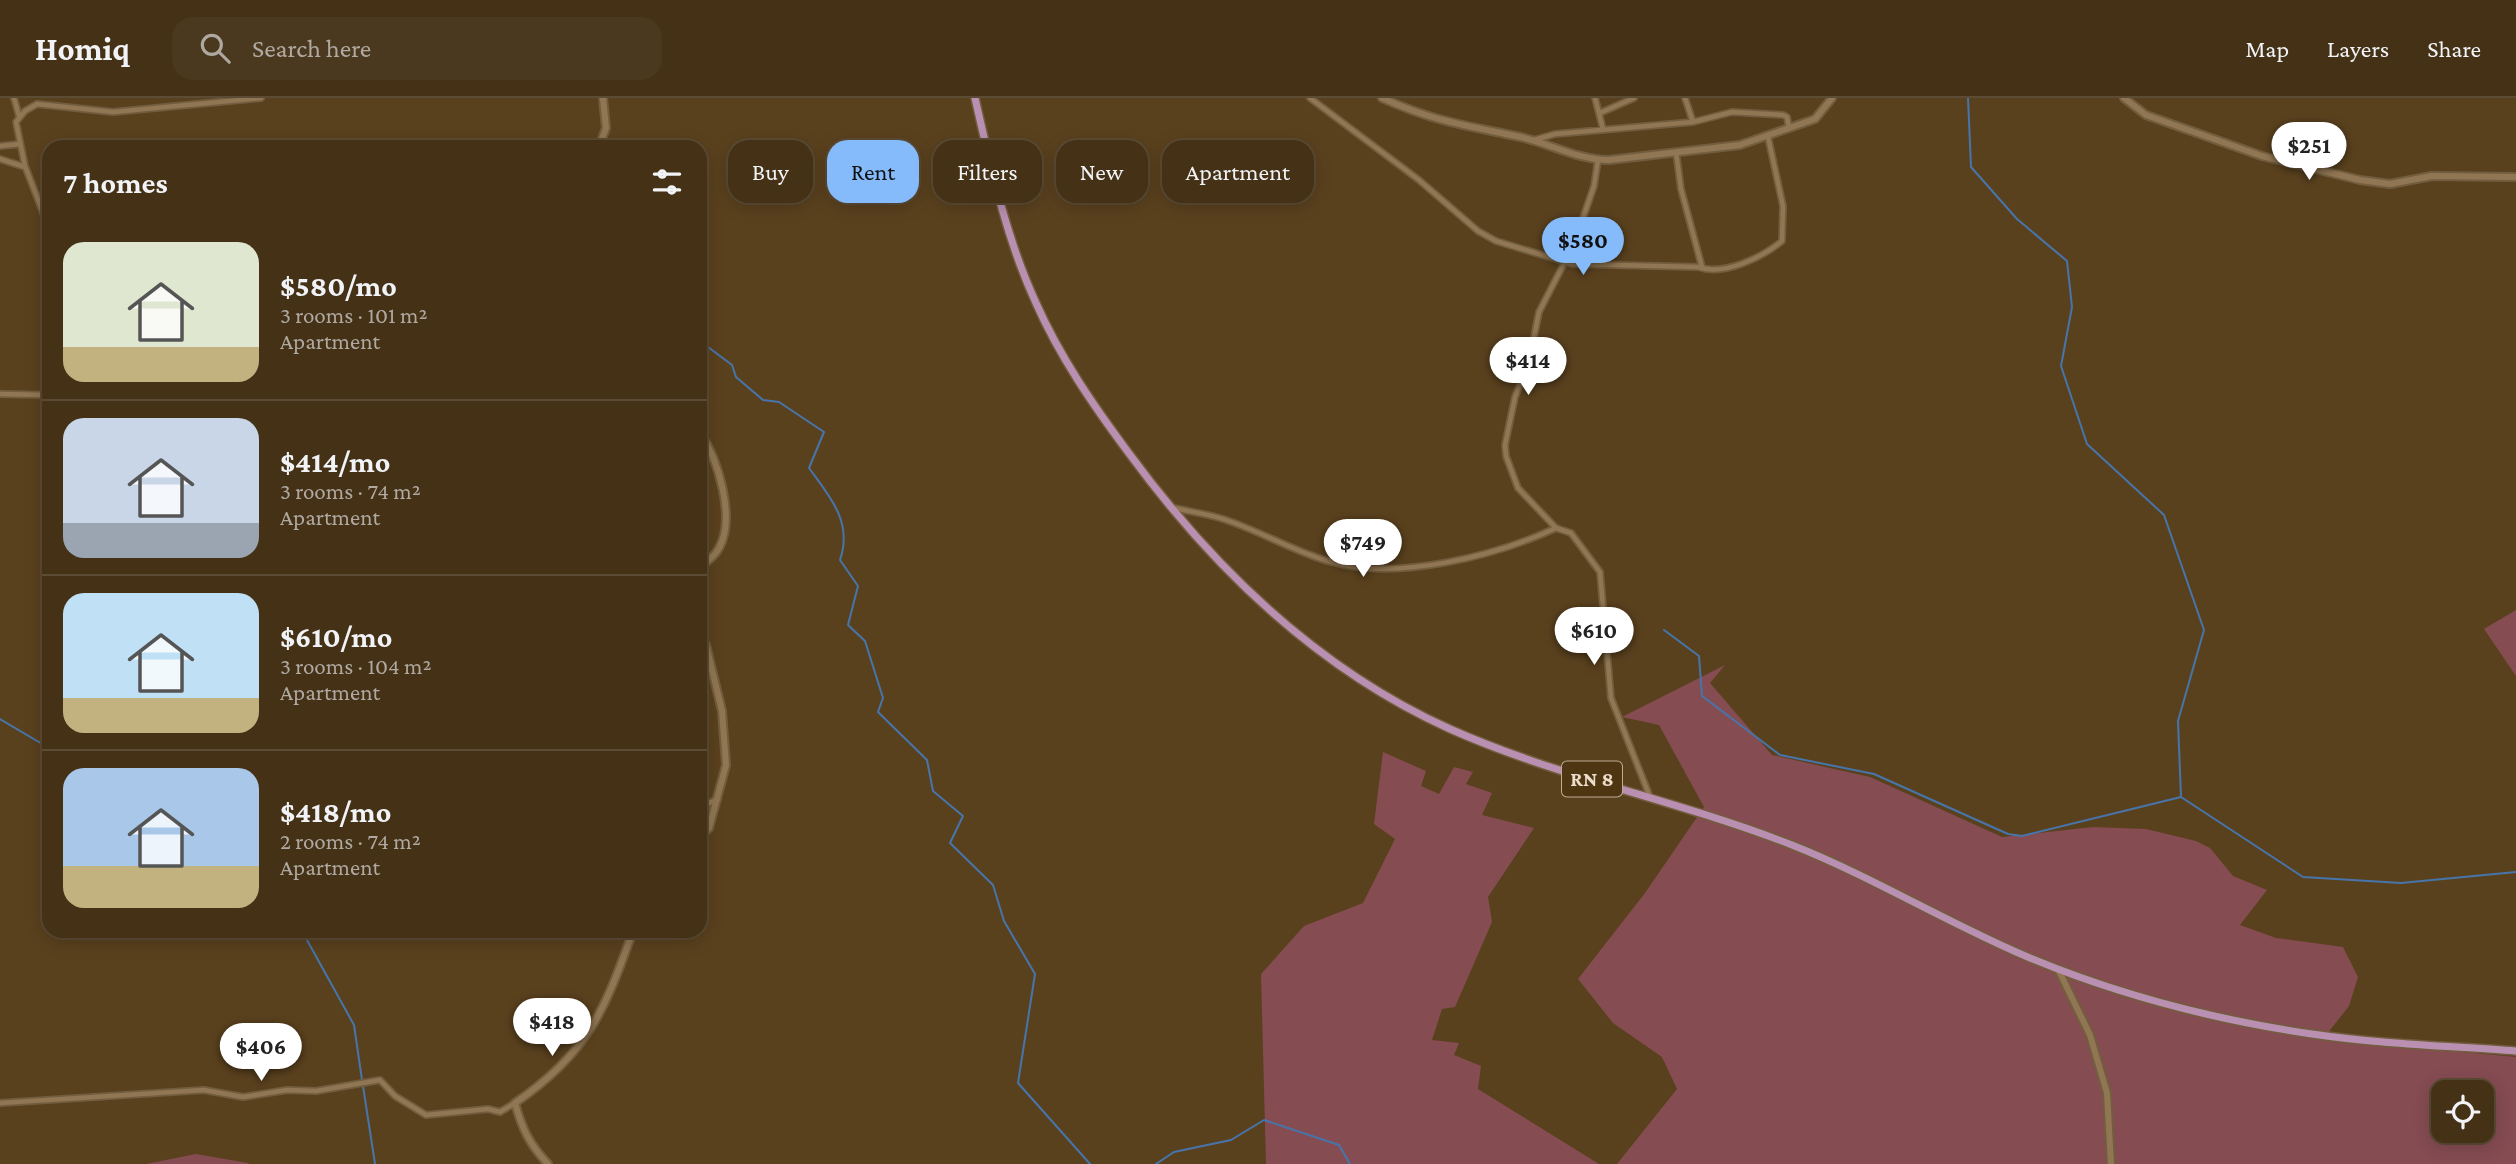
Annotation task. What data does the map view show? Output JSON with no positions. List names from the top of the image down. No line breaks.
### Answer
{"streets":{"main road":["RN 8"]},"page":{"header":"Homiq","search":"Search here","nav":["Map","Layers","Share"],"price":["$251","$580","$414","$749","$610","$418","$406"],"chip":["Buy","Rent","Filters","New","Apartment"],"heading":"7 homes","list":[{"name":"$580/mo","note":"3 rooms · 101 m² · Apartment"},{"name":"$414/mo","note":"3 rooms · 74 m² · Apartment"},{"name":"$610/mo","note":"3 rooms · 104 m² · Apartment"},{"name":"$418/mo","note":"2 rooms · 74 m² · Apartment"}]}}
